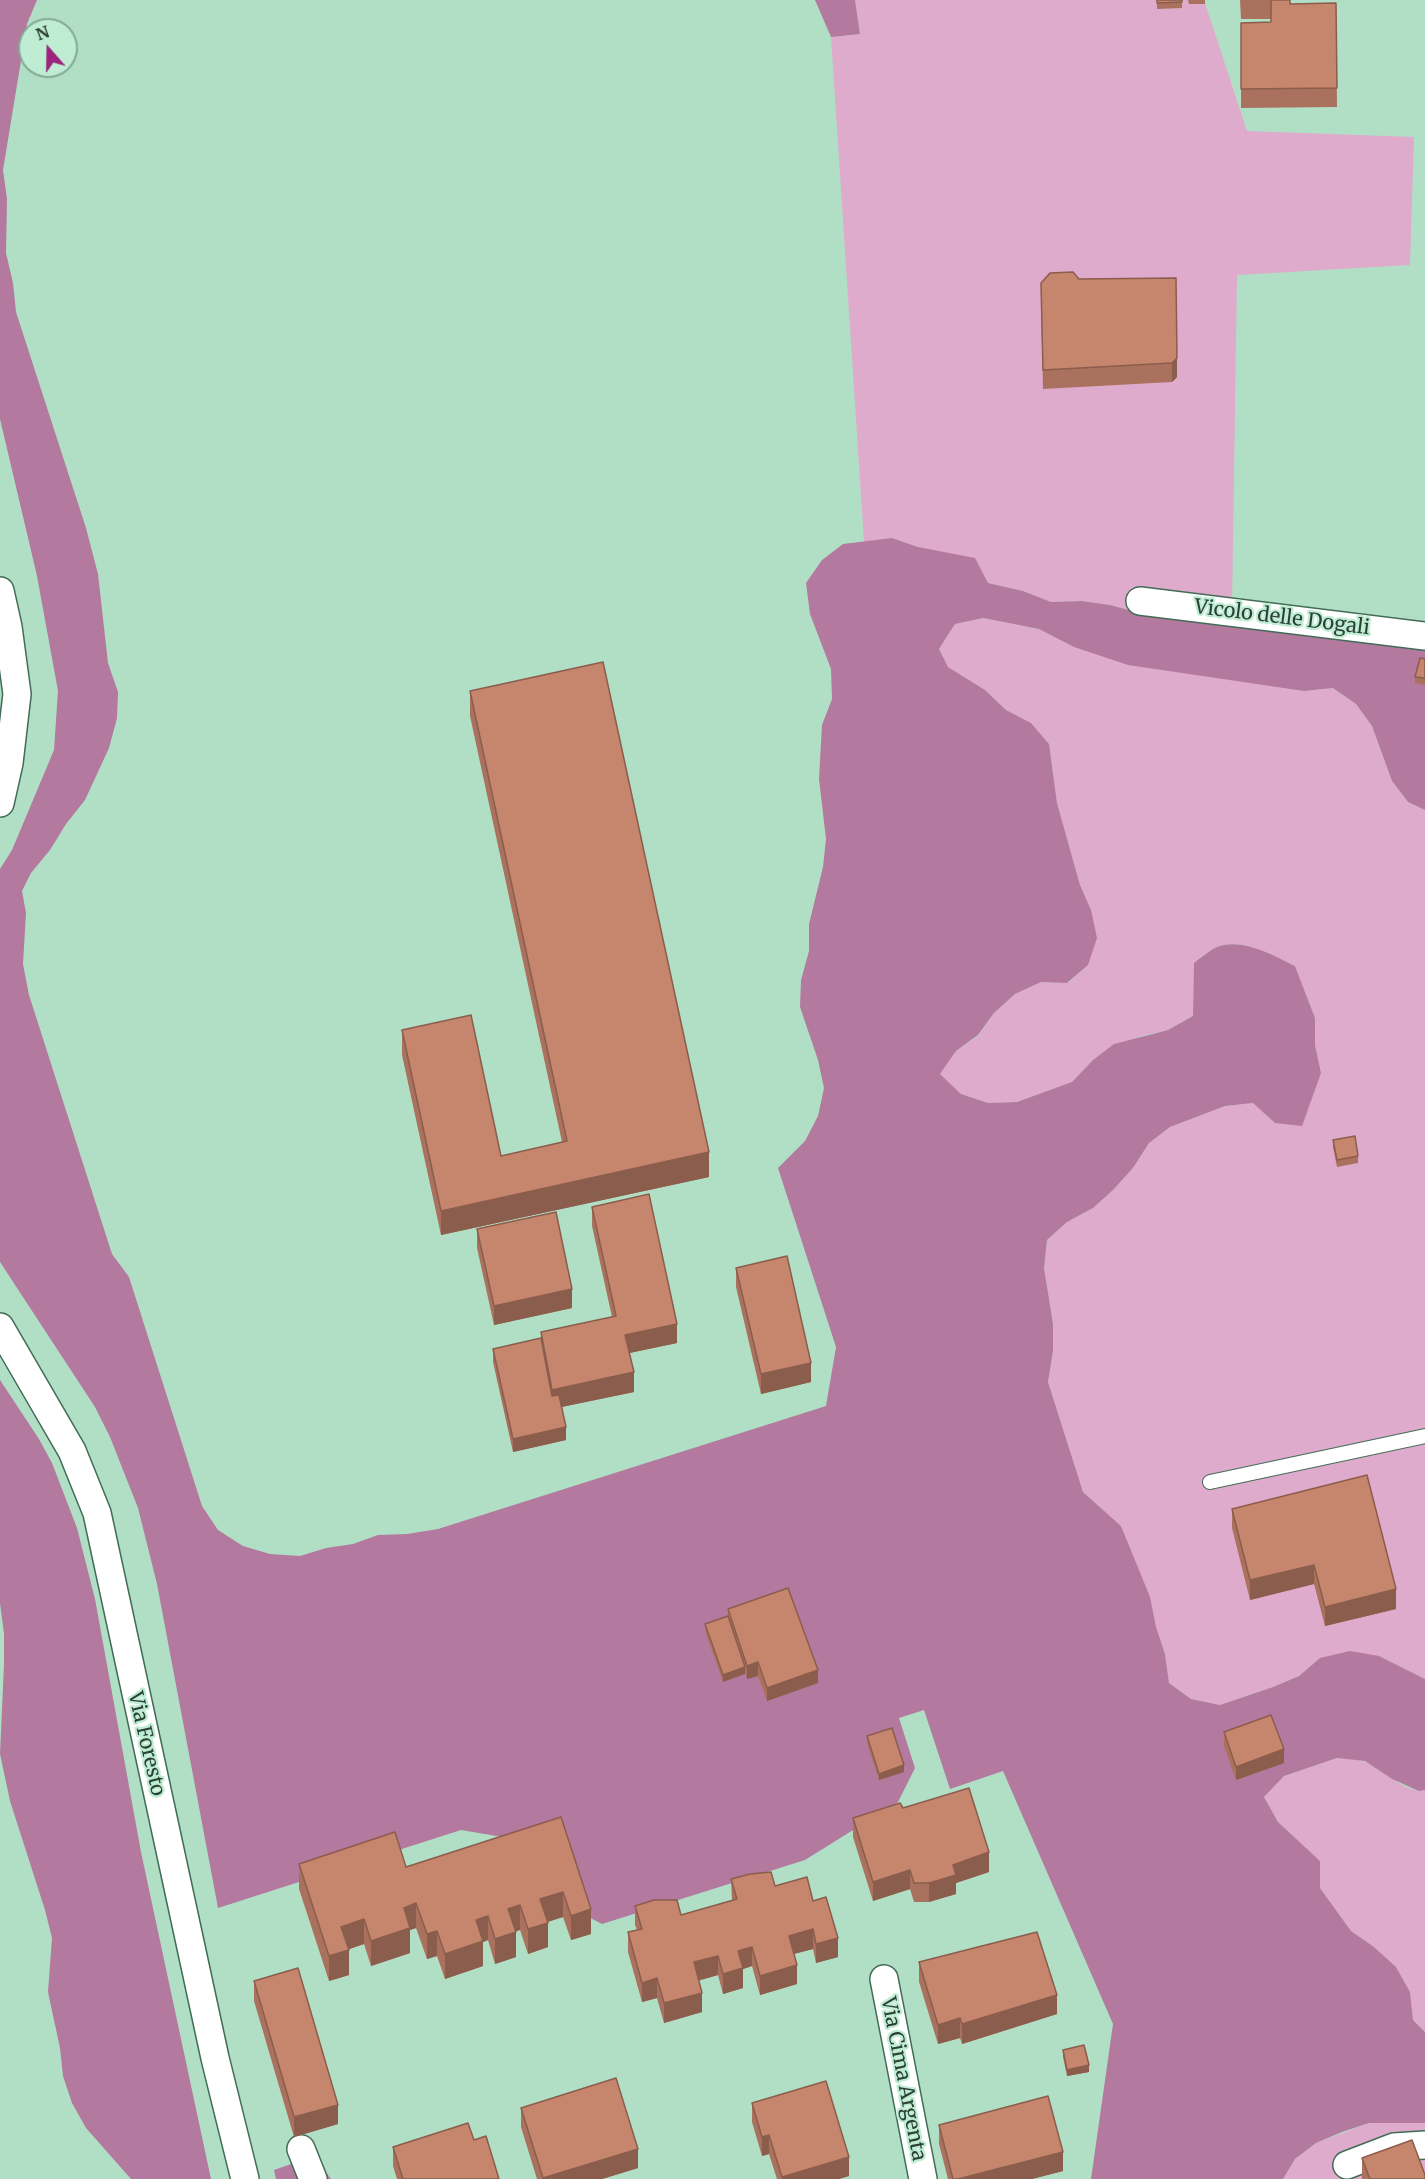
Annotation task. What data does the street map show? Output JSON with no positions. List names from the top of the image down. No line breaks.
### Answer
{"streets":{"street":["Vicolo delle Dogali","Via Foresto","Via Cima Argenta"]},"north":"top"}
